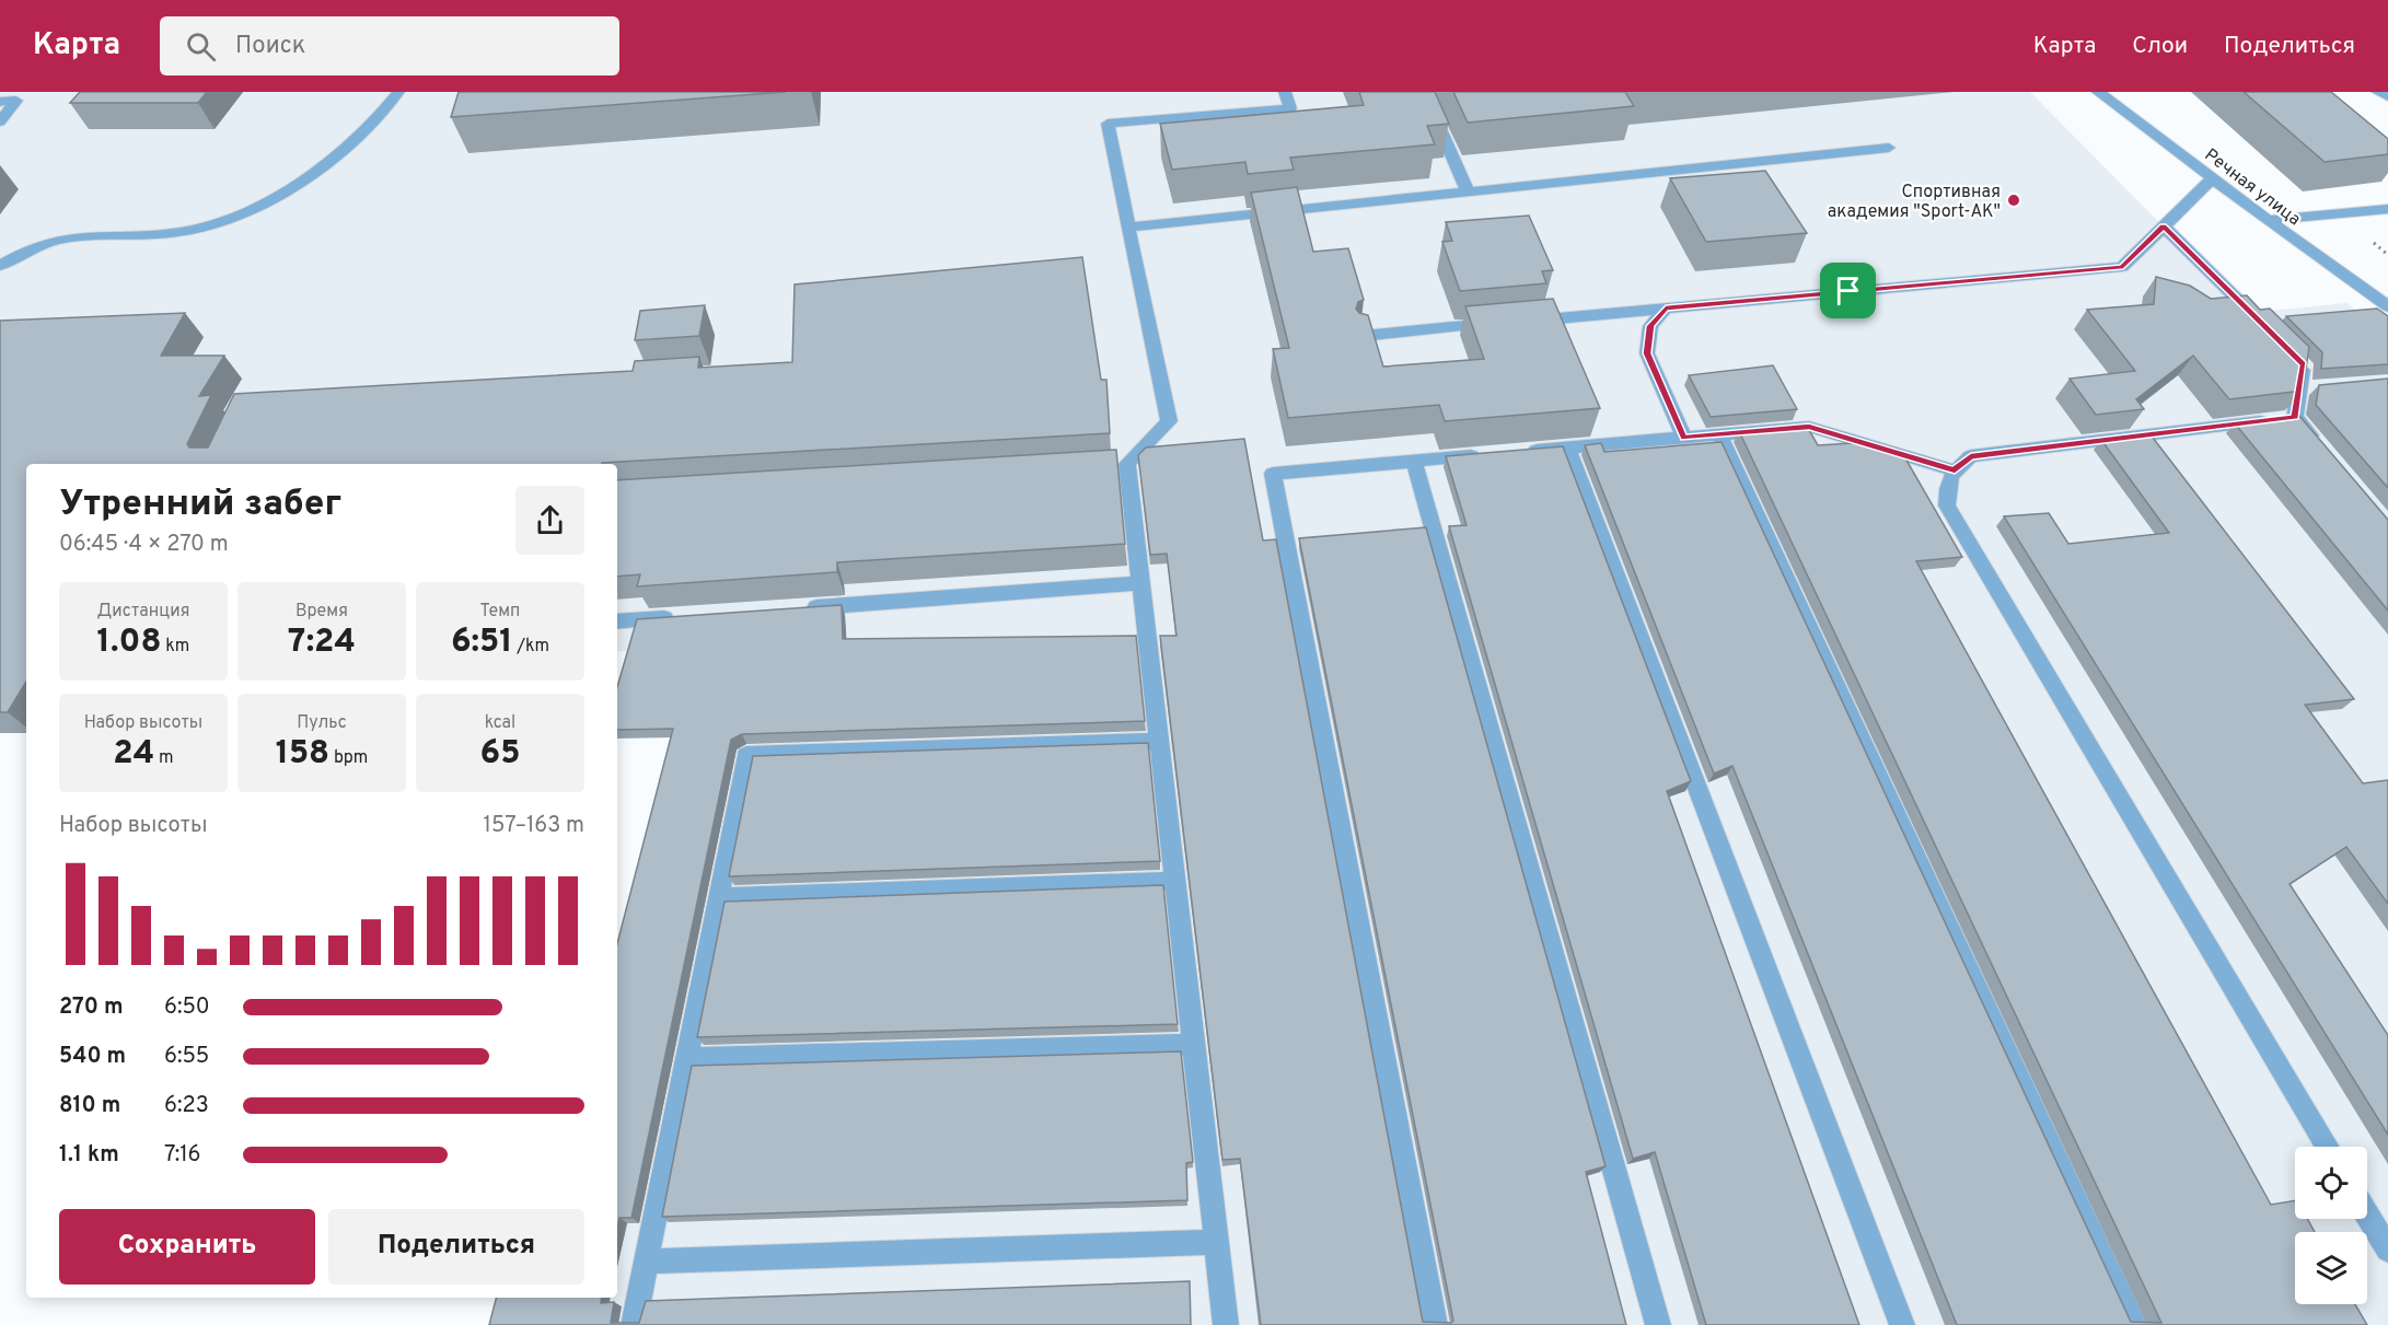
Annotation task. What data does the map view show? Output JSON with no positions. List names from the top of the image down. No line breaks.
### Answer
{"streets":{"street":["Речная улица"]},"places":["Спортивная академия \"Sport-AK\""],"page":{"header":"Карта","search":"Поиск","nav":["Карта","Слои","Поделиться"],"heading":["Утренний забег","06:45 · 4 × 270 m"],"stats":[["Дистанция","1.08 km"],["Время","7:24"],["Темп","6:51 /km"],["Набор высоты","24 m"],["Пульс","158 bpm"],["kcal","65"]],"chart":["Набор высоты","157–163 m"],"list":[{"name":"270 m","note":"6:50"},{"name":"540 m","note":"6:55"},{"name":"810 m","note":"6:23"},{"name":"1.1 km","note":"7:16"}],"buttons":["Сохранить","Поделиться"]}}
